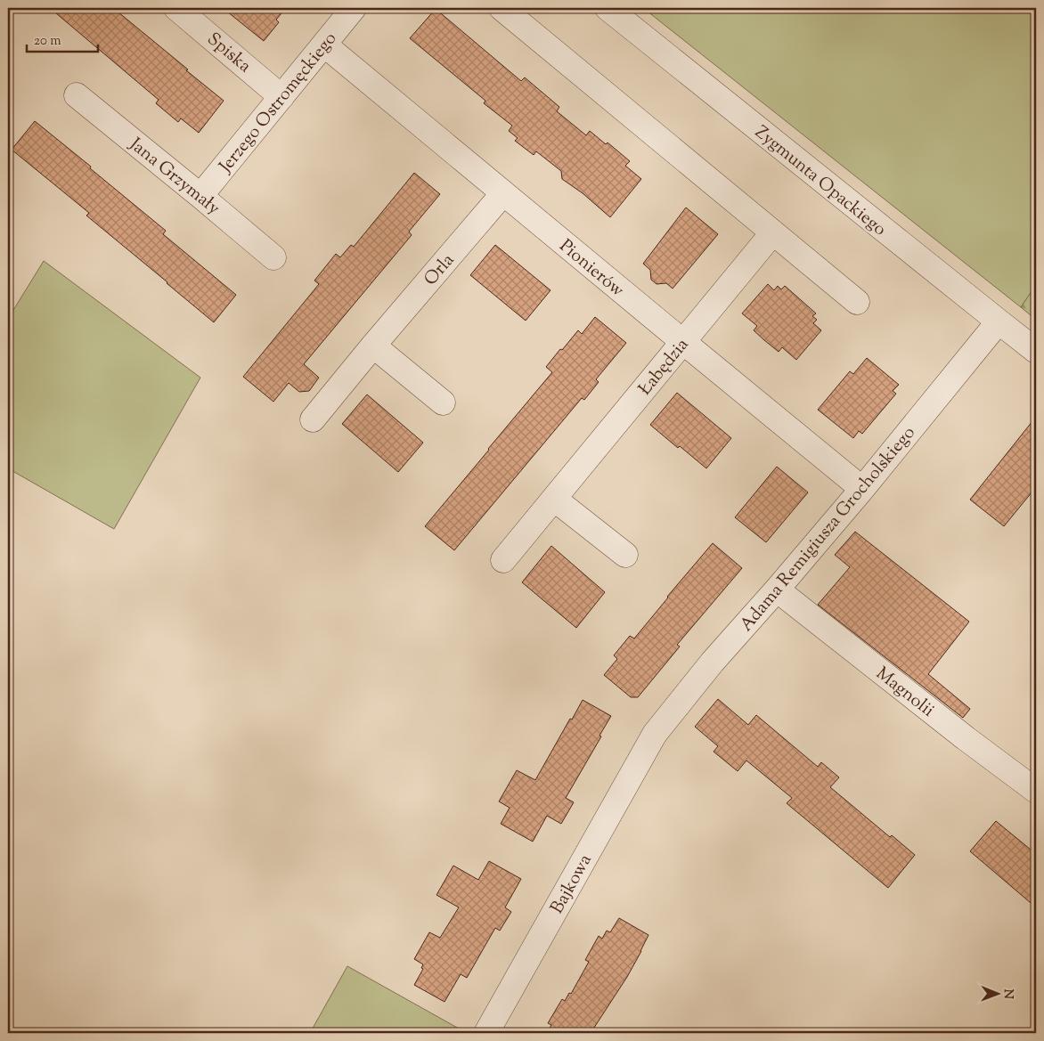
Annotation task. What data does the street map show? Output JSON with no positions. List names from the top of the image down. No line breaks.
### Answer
{"streets":{"street":["Spiska","Jerzego Ostromęckiego","Jana Grzymały","Zygmunta Opackiego","Pionierów","Orla","Łabędzia","Adama Remigiusza Grocholskiego","Magnolii","Bajkowa"]},"crossings":[["Spiska","Jerzego Ostromęckiego"],["Jerzego Ostromęckiego","Jana Grzymały"],["Jerzego Ostromęckiego","Pionierów"],["Zygmunta Opackiego","Adama Remigiusza Grocholskiego"],["Pionierów","Orla"],["Pionierów","Łabędzia"],["Pionierów","Adama Remigiusza Grocholskiego"],["Adama Remigiusza Grocholskiego","Magnolii"],["Adama Remigiusza Grocholskiego","Bajkowa"]],"scale_bar":"20 m","north":"right"}
